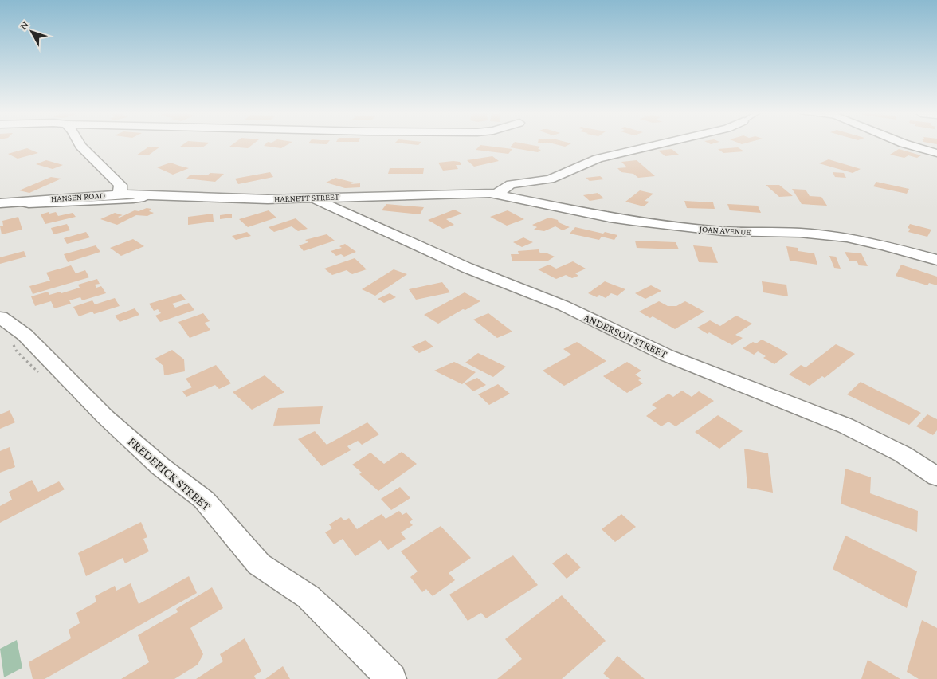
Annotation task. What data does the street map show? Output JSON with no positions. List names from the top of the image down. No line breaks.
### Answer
{"streets":{"street":["HANSEN ROAD","HARNETT STREET","JOAN AVENUE","ANDERSON STREET","FREDERICK STREET"]},"crossings":[["HANSEN ROAD","HARNETT STREET"],["HARNETT STREET","JOAN AVENUE"],["HARNETT STREET","ANDERSON STREET"]],"north":"top left"}
